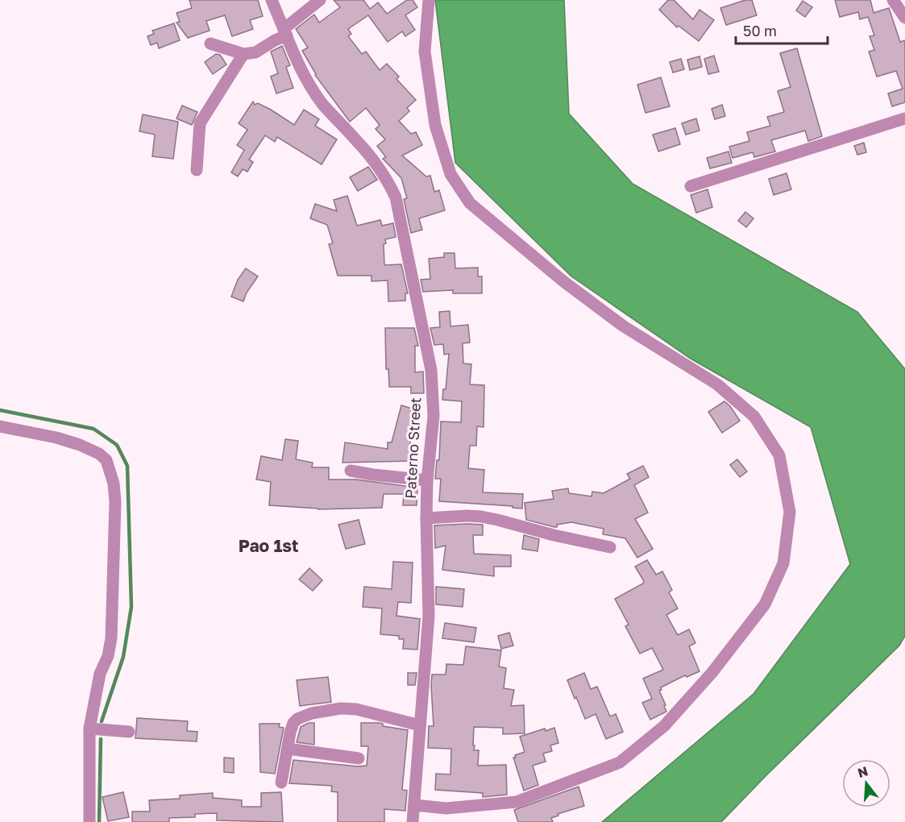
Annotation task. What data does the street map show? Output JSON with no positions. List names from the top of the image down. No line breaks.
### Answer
{"streets":{"street":["Paterno Street"]},"districts":["Pao 1st"],"scale_bar":"50 m","north":"top"}
